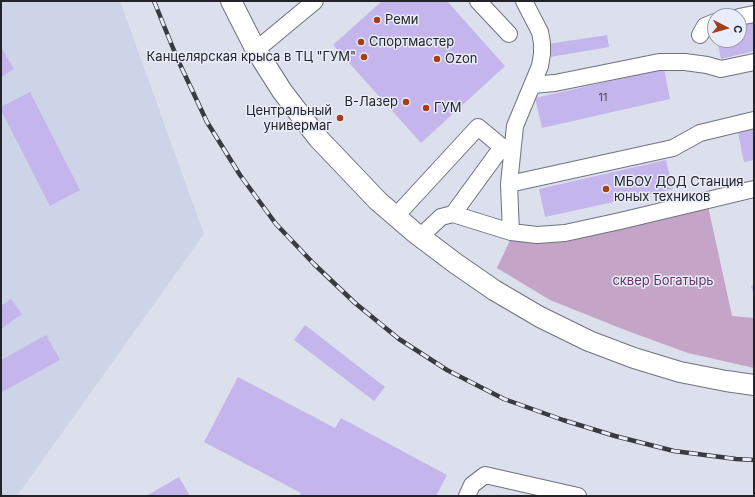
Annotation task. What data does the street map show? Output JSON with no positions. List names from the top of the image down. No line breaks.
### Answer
{"parks":["сквер Богатырь"],"places":["Реми","Спортмастер","Канцелярская крыса в ТЦ \"ГУМ\"","Ozon","В-Лазер","ГУМ","Центральный универмаг","МБОУ ДОД Станция юных техников"],"house_numbers":["11"],"north":"right"}
